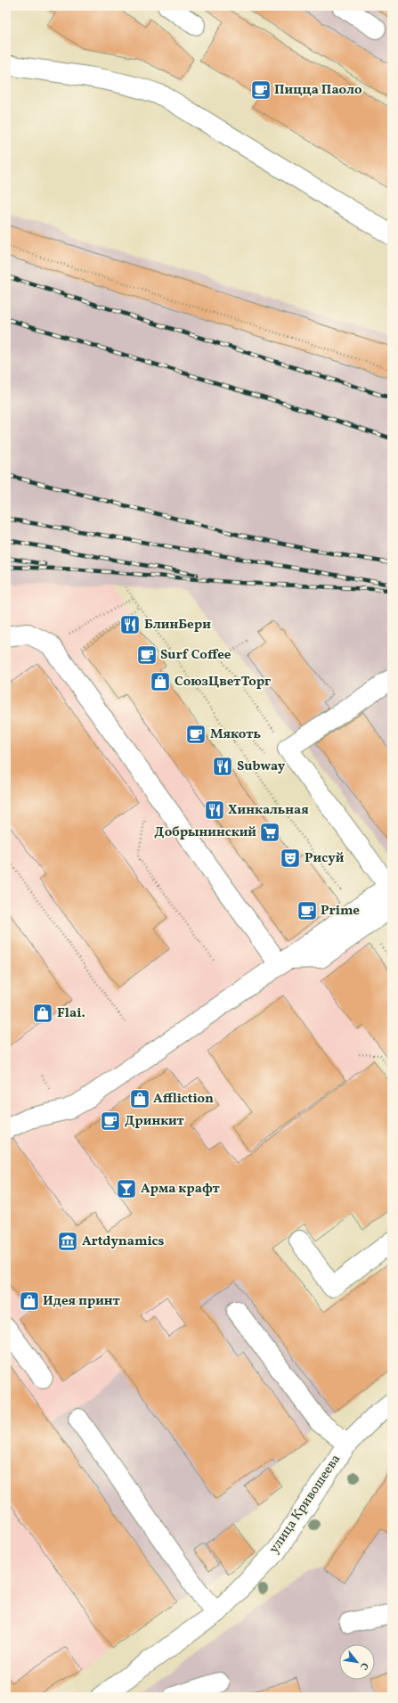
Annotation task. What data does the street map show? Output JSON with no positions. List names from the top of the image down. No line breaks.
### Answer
{"streets":{"street":["улица Кривошеева"]},"places":{"cafe":["Пицца Паоло","Surf Coffee","Мякоть","Prime","Дринкит"],"restaurant":["БлинБери","Subway","Хинкальная"],"shop":["СоюзЦветТорг","Flai.","Affliction","Идея принт"],"supermarket":["Добрынинский"],"theatre":["Рисуй"],"bar":["Арма крафт"],"museum":["Artdynamics"]},"north":"bottom right"}
